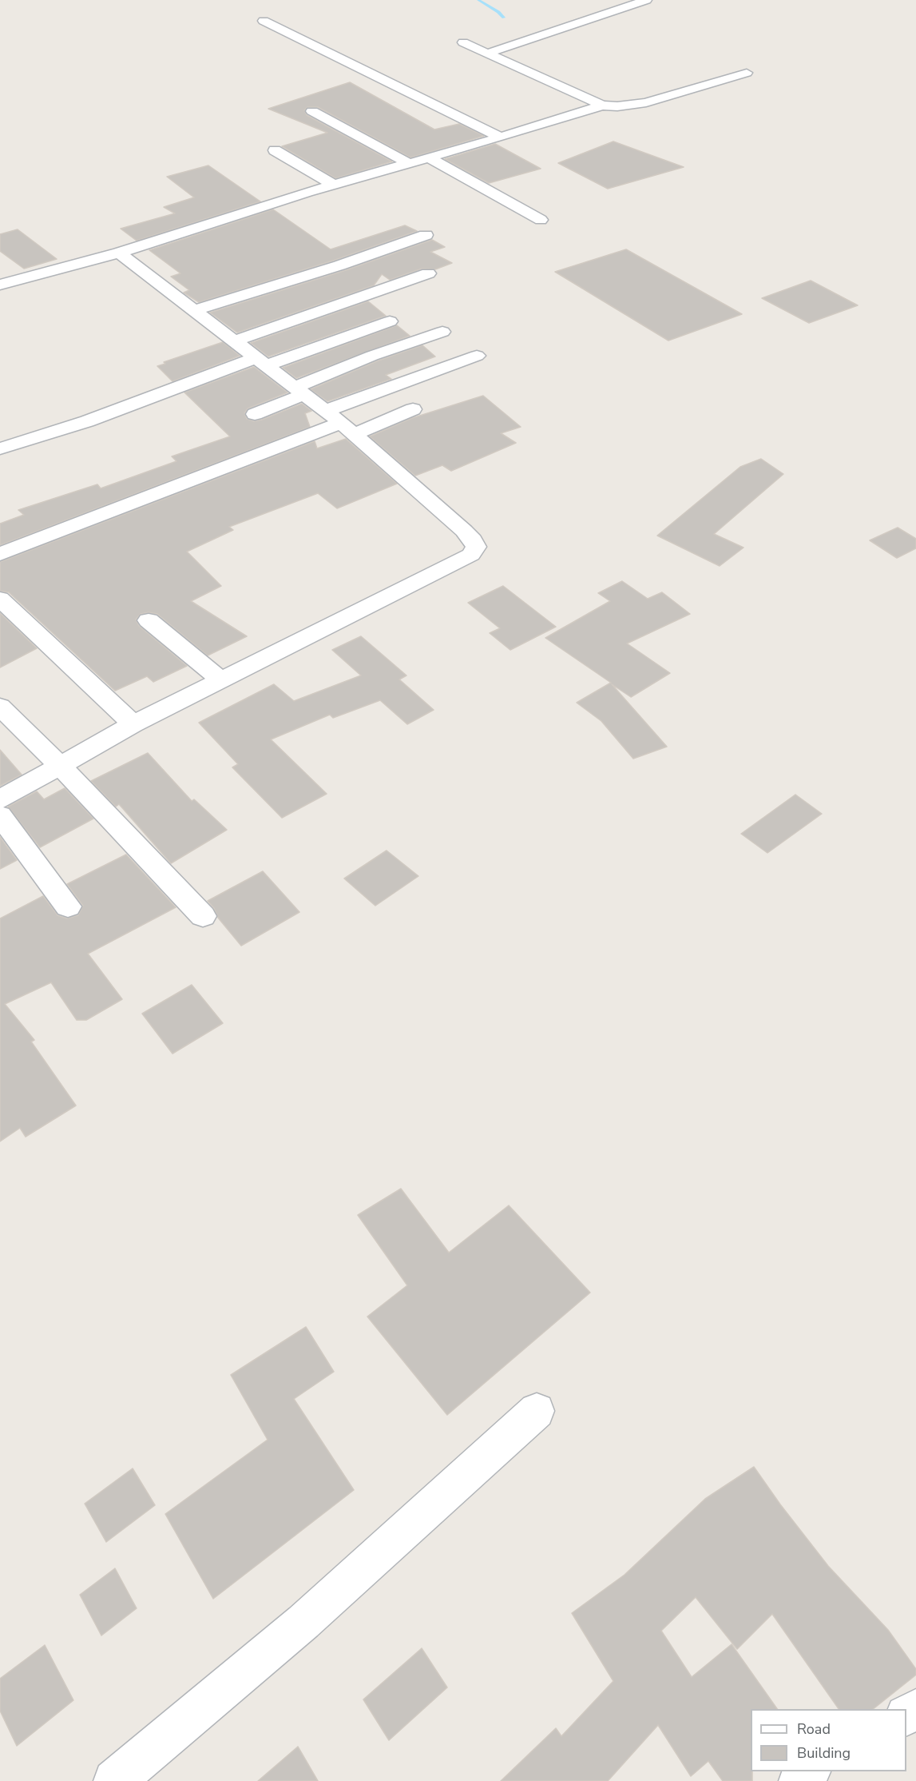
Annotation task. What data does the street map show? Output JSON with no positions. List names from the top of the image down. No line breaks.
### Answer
{"legend":["Road","Building"]}
